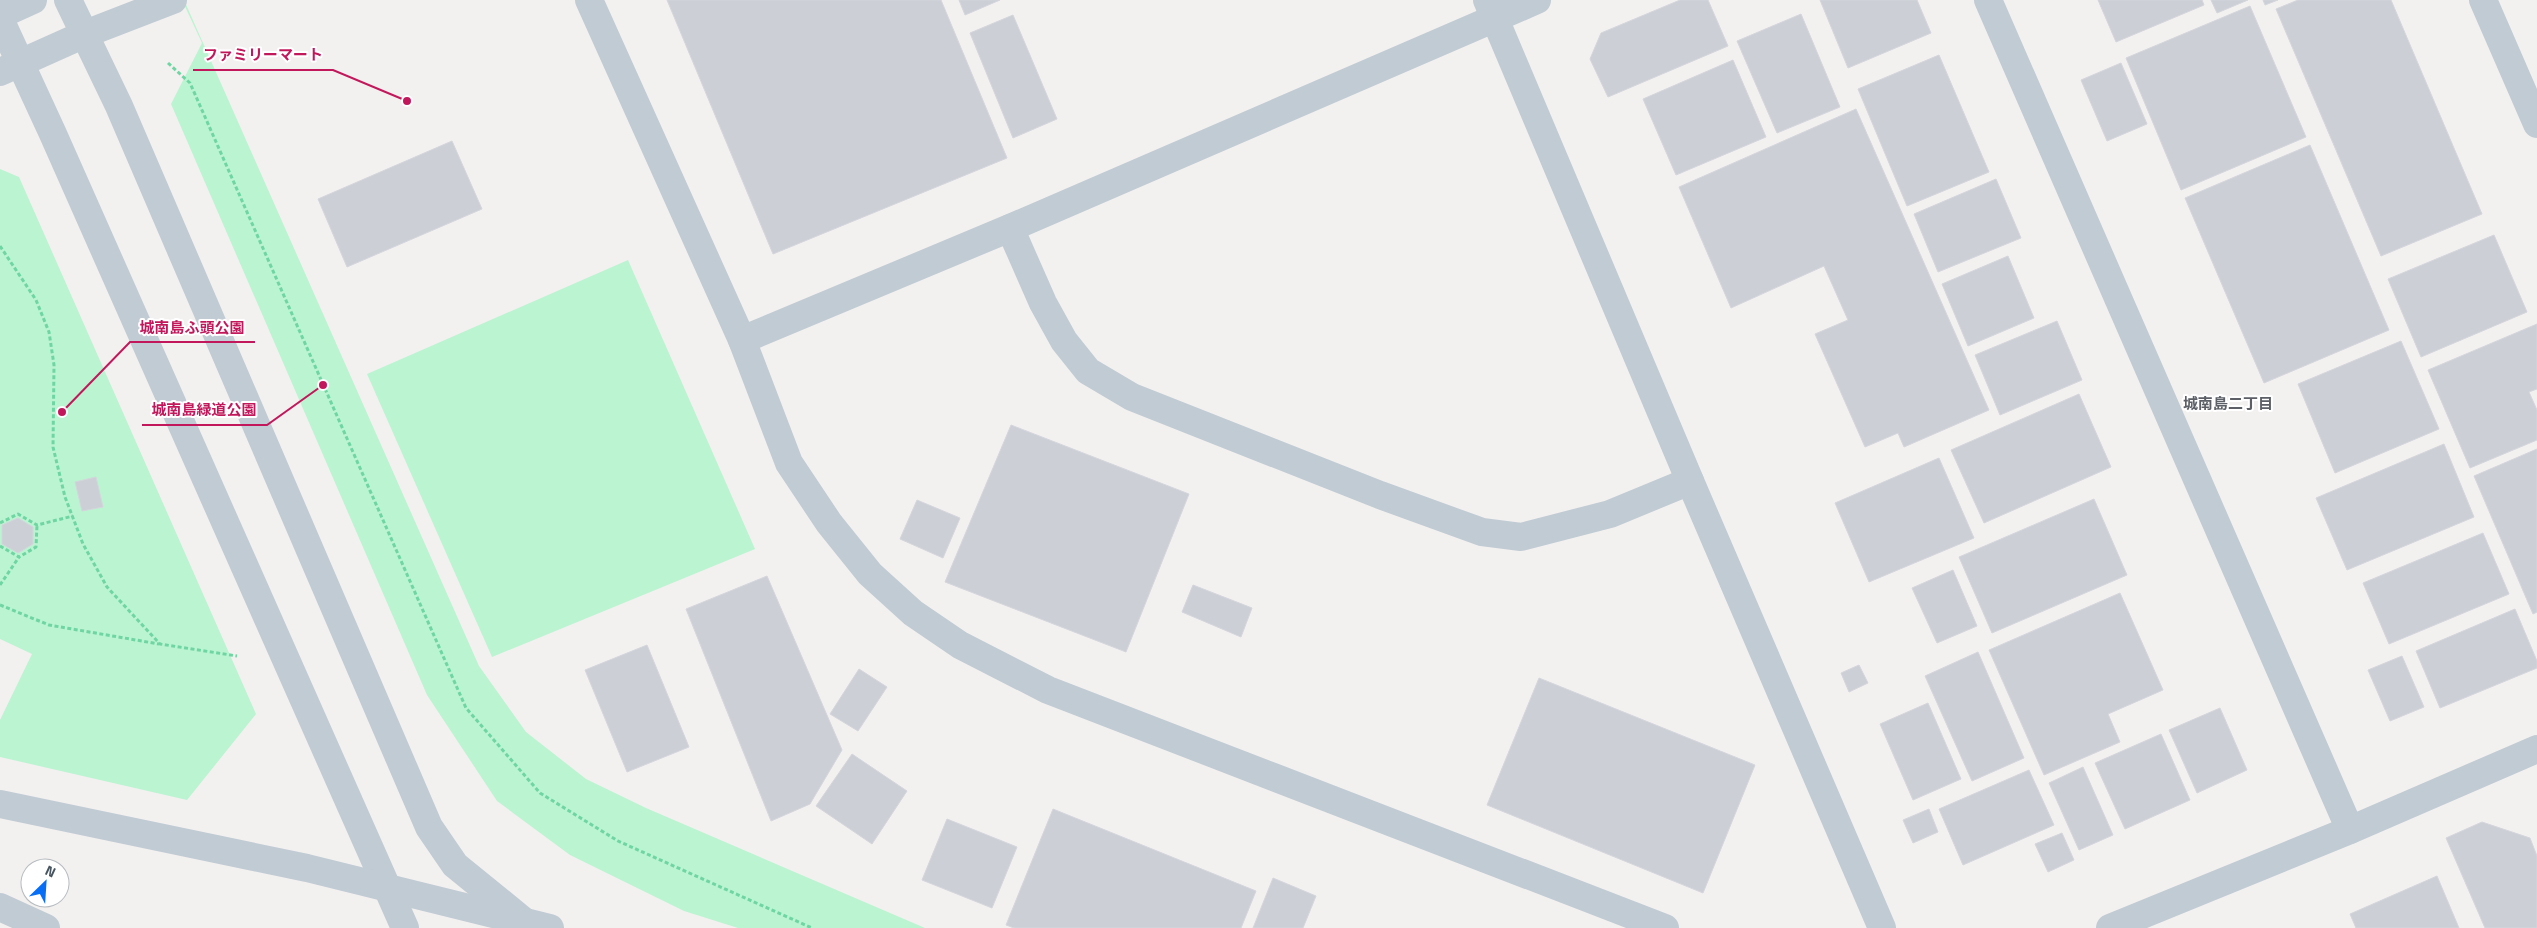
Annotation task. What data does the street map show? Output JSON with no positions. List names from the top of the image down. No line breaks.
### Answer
{"districts":["城南島二丁目"],"places":["ファミリーマート","城南島緑道公園","城南島ふ頭公園"],"north":"top right"}
